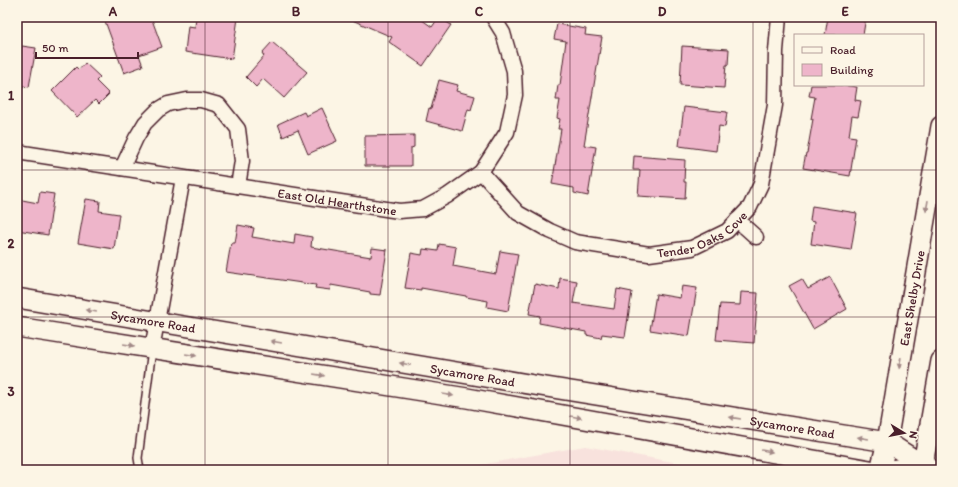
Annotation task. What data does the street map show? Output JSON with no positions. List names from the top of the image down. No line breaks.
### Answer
{"streets":{"street":["East Old Hearthstone","Tender Oaks Cove","East Shelby Drive","Sycamore Road"]},"crossings":[["East Old Hearthstone","Tender Oaks Cove"],["East Shelby Drive","Sycamore Road"]],"one_way":["East Shelby Drive"],"legend":["Road","Building"],"scale_bar":"50 m","north":"right","grid":{"columns":["A","B","C","D","E"],"rows":["1","2","3"]}}
